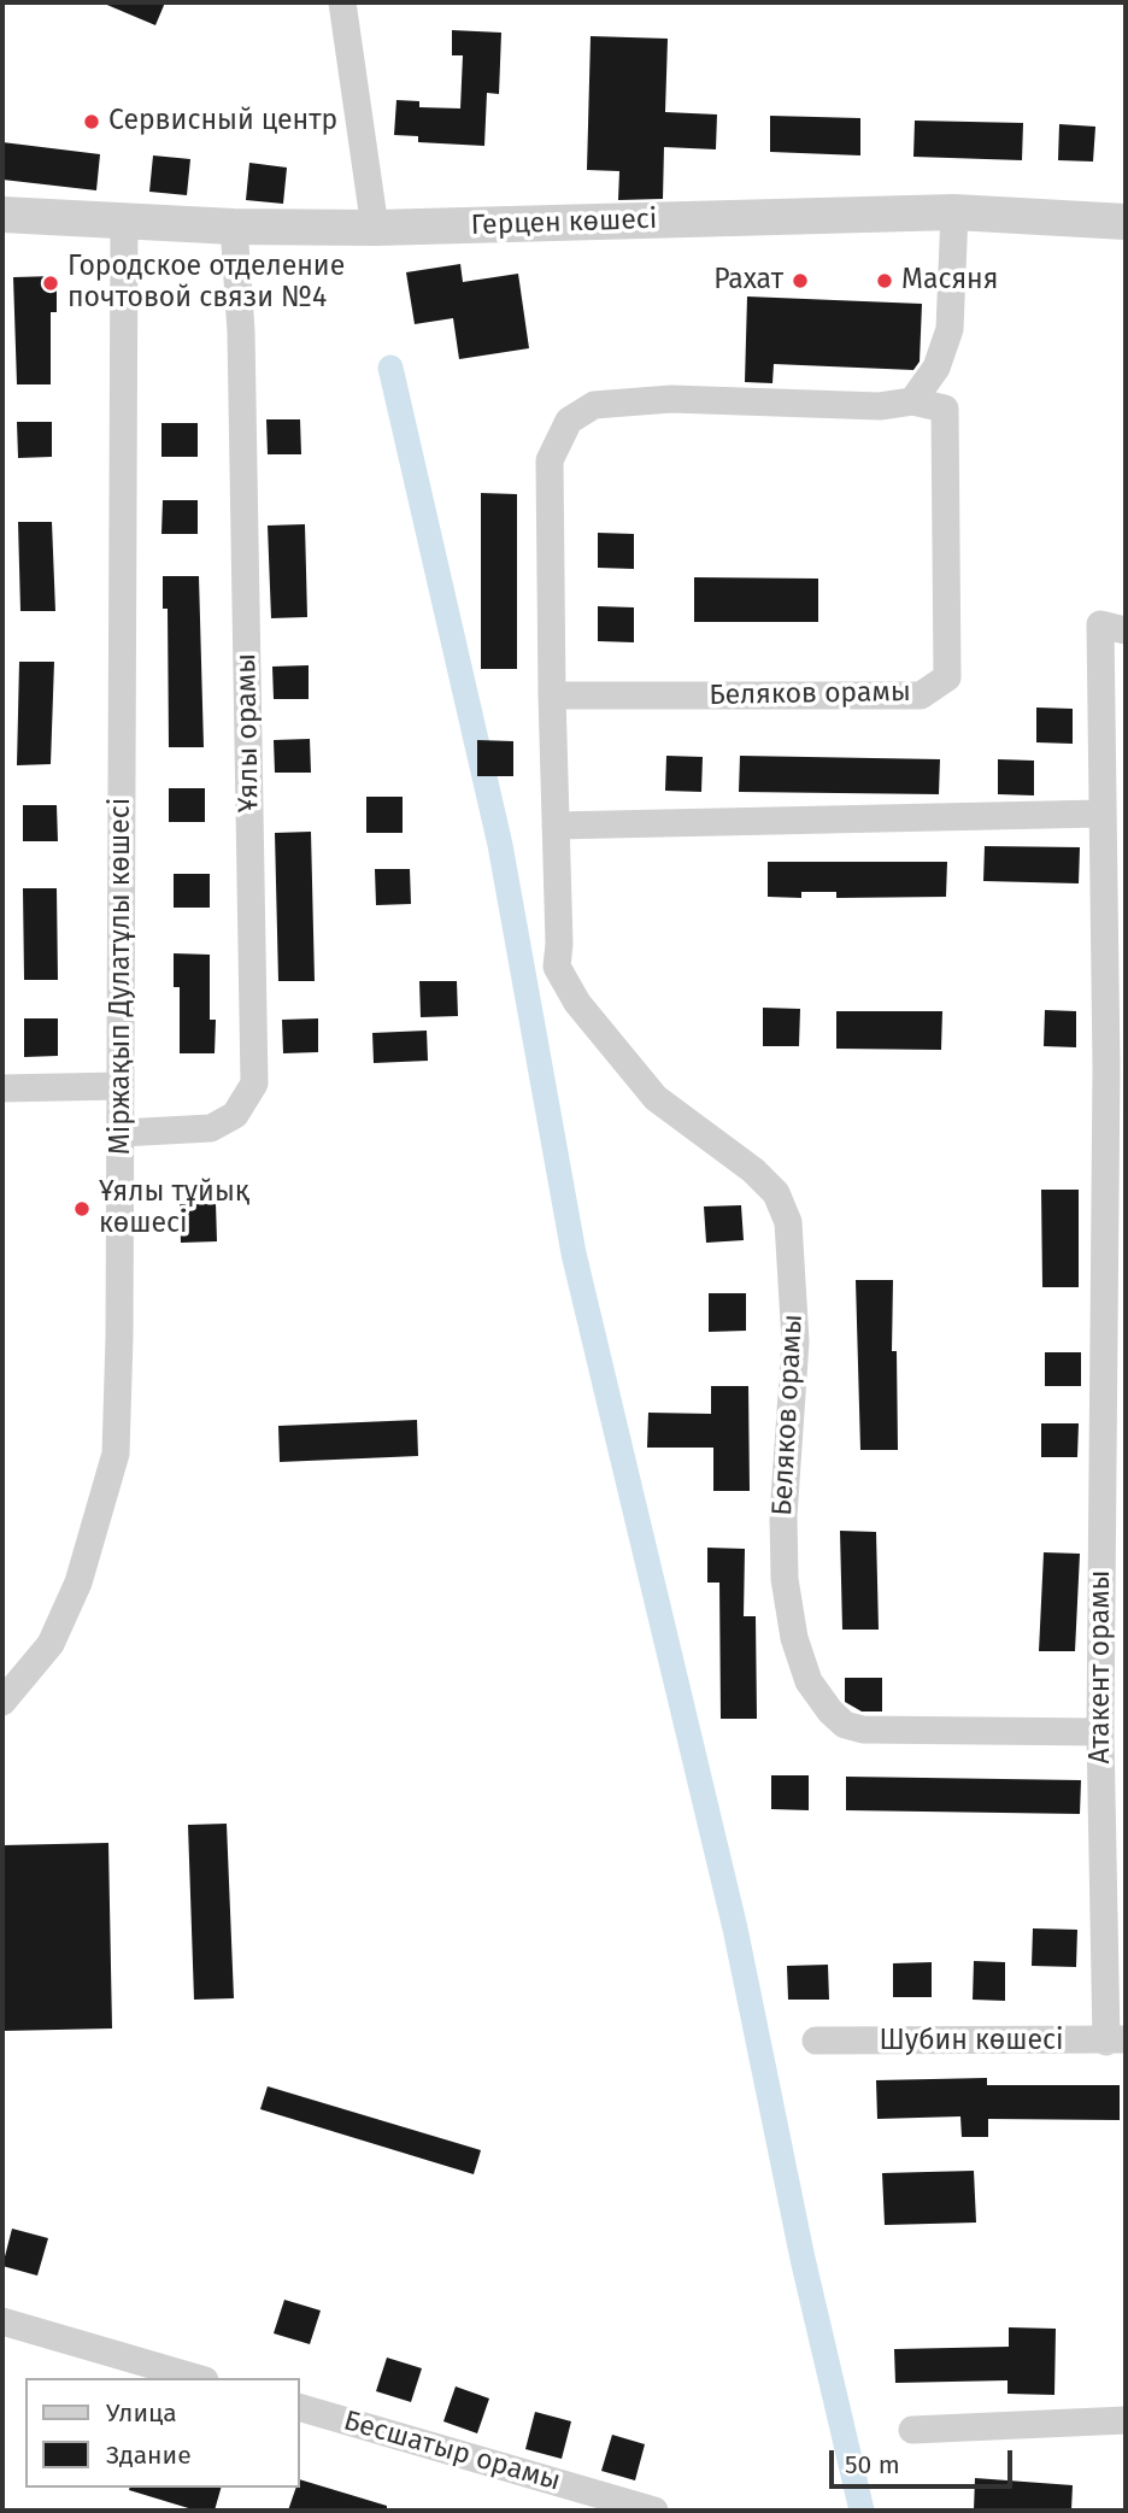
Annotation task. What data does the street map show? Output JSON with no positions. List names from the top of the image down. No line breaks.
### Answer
{"streets":{"street":["Герцен көшесі","Беляков орамы","Ұялы орамы","Міржақып Дулатұлы көшесі","Атакент орамы","Шубин көшесі","Бесшатыр орамы"]},"crossings":[["Герцен көшесі","Ұялы орамы"],["Герцен көшесі","Міржақып Дулатұлы көшесі"],["Беляков орамы","Атакент орамы"],["Ұялы орамы","Міржақып Дулатұлы көшесі"],["Атакент орамы","Шубин көшесі"]],"places":["Сервисный центр","Рахат","Масяня","Городское отделение почтовой связи №4","Ұялы тұйық көшесі"],"legend":["Улица","Здание"],"scale_bar":"50 m"}
